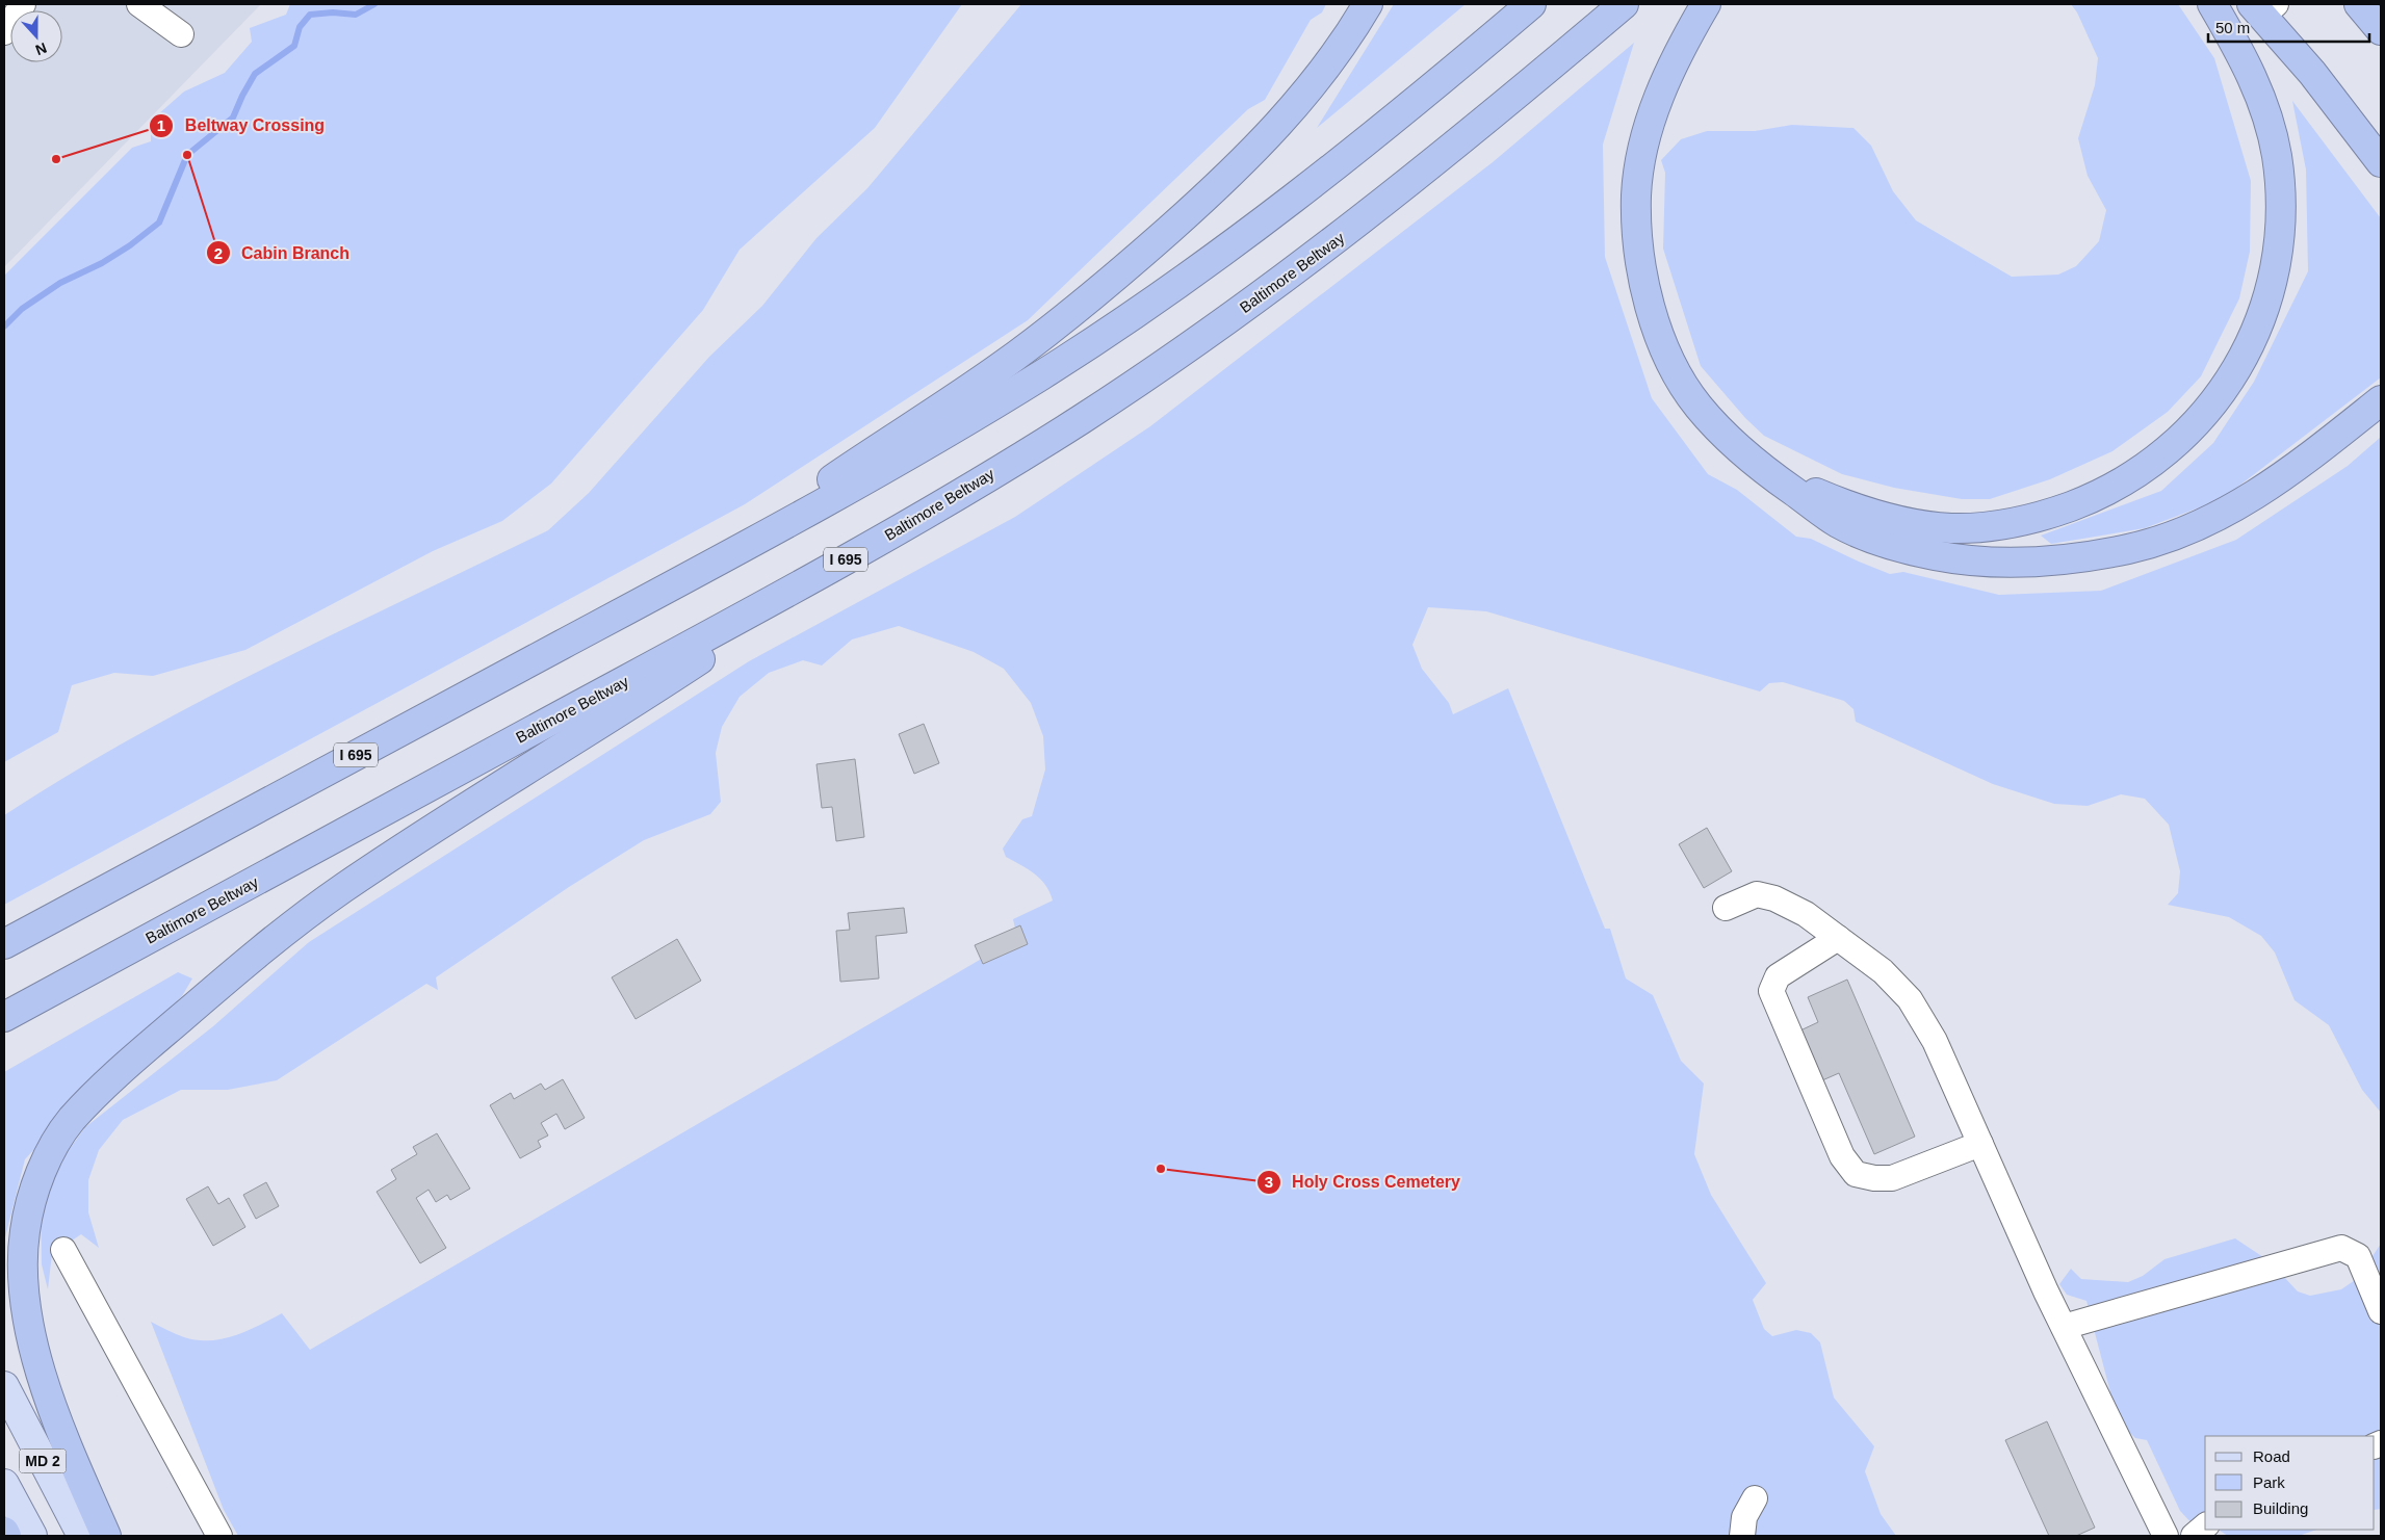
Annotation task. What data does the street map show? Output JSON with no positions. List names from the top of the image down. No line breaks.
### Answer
{"streets":{"highway":["Baltimore Beltway","I 695"],"main road":["MD 2"]},"places":["Cabin Branch","Beltway Crossing","Holy Cross Cemetery"],"legend":["Road","Park","Building"],"scale_bar":"50 m","north":"bottom"}
